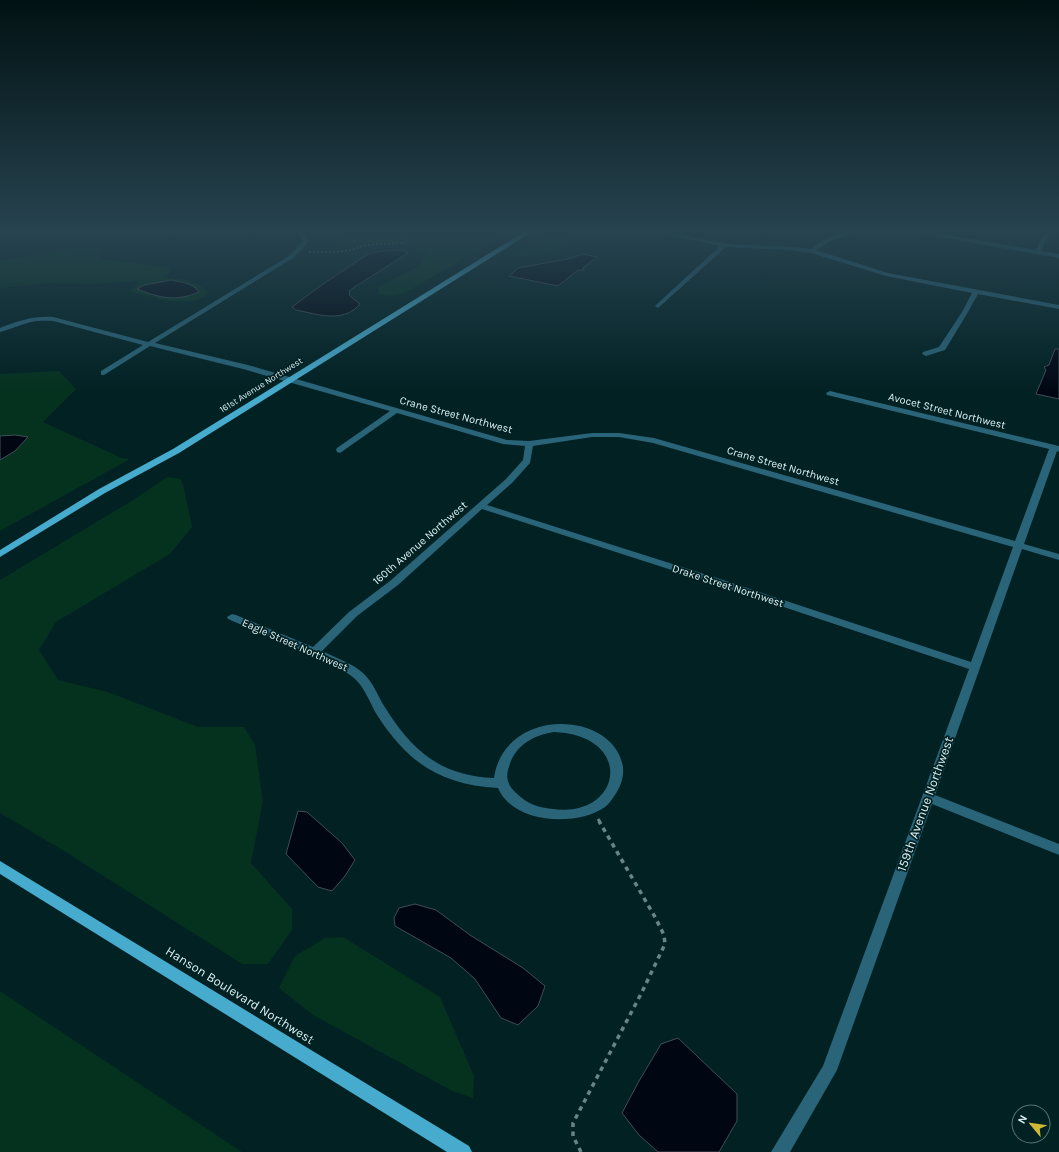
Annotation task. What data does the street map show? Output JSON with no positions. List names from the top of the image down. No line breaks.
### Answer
{"streets":{"main road":["161st Avenue Northwest","Hanson Boulevard Northwest"],"street":["Avocet Street Northwest","Crane Street Northwest","160th Avenue Northwest","Drake Street Northwest","Eagle Street Northwest","159th Avenue Northwest"]},"crossings":[["161st Avenue Northwest","Crane Street Northwest"],["Avocet Street Northwest","159th Avenue Northwest"],["Crane Street Northwest","160th Avenue Northwest"],["Crane Street Northwest","159th Avenue Northwest"],["160th Avenue Northwest","Drake Street Northwest"],["160th Avenue Northwest","Eagle Street Northwest"],["Drake Street Northwest","159th Avenue Northwest"]],"north":"top left"}
